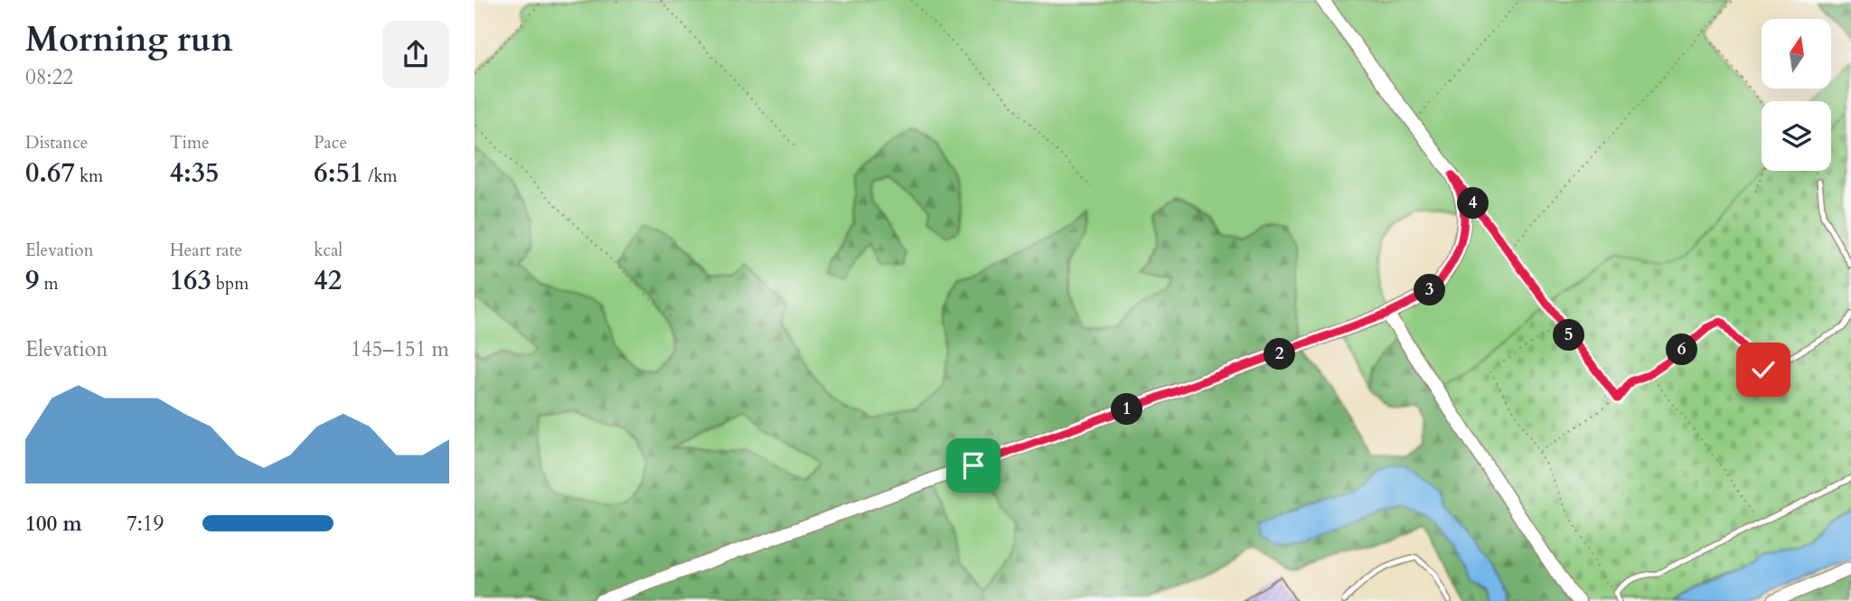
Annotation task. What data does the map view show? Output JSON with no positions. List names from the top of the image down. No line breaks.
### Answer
{"north":"top","page":{"heading":["Morning run","08:22"],"stats":[["Distance","0.67 km"],["Time","4:35"],["Pace","6:51 /km"],["Elevation","9 m"],["Heart rate","163 bpm"],["kcal","42"]],"pins":["4","3","5","6","2","1"],"chart":["Elevation","145–151 m"],"list":[{"name":"100 m","note":"7:19"}]}}
